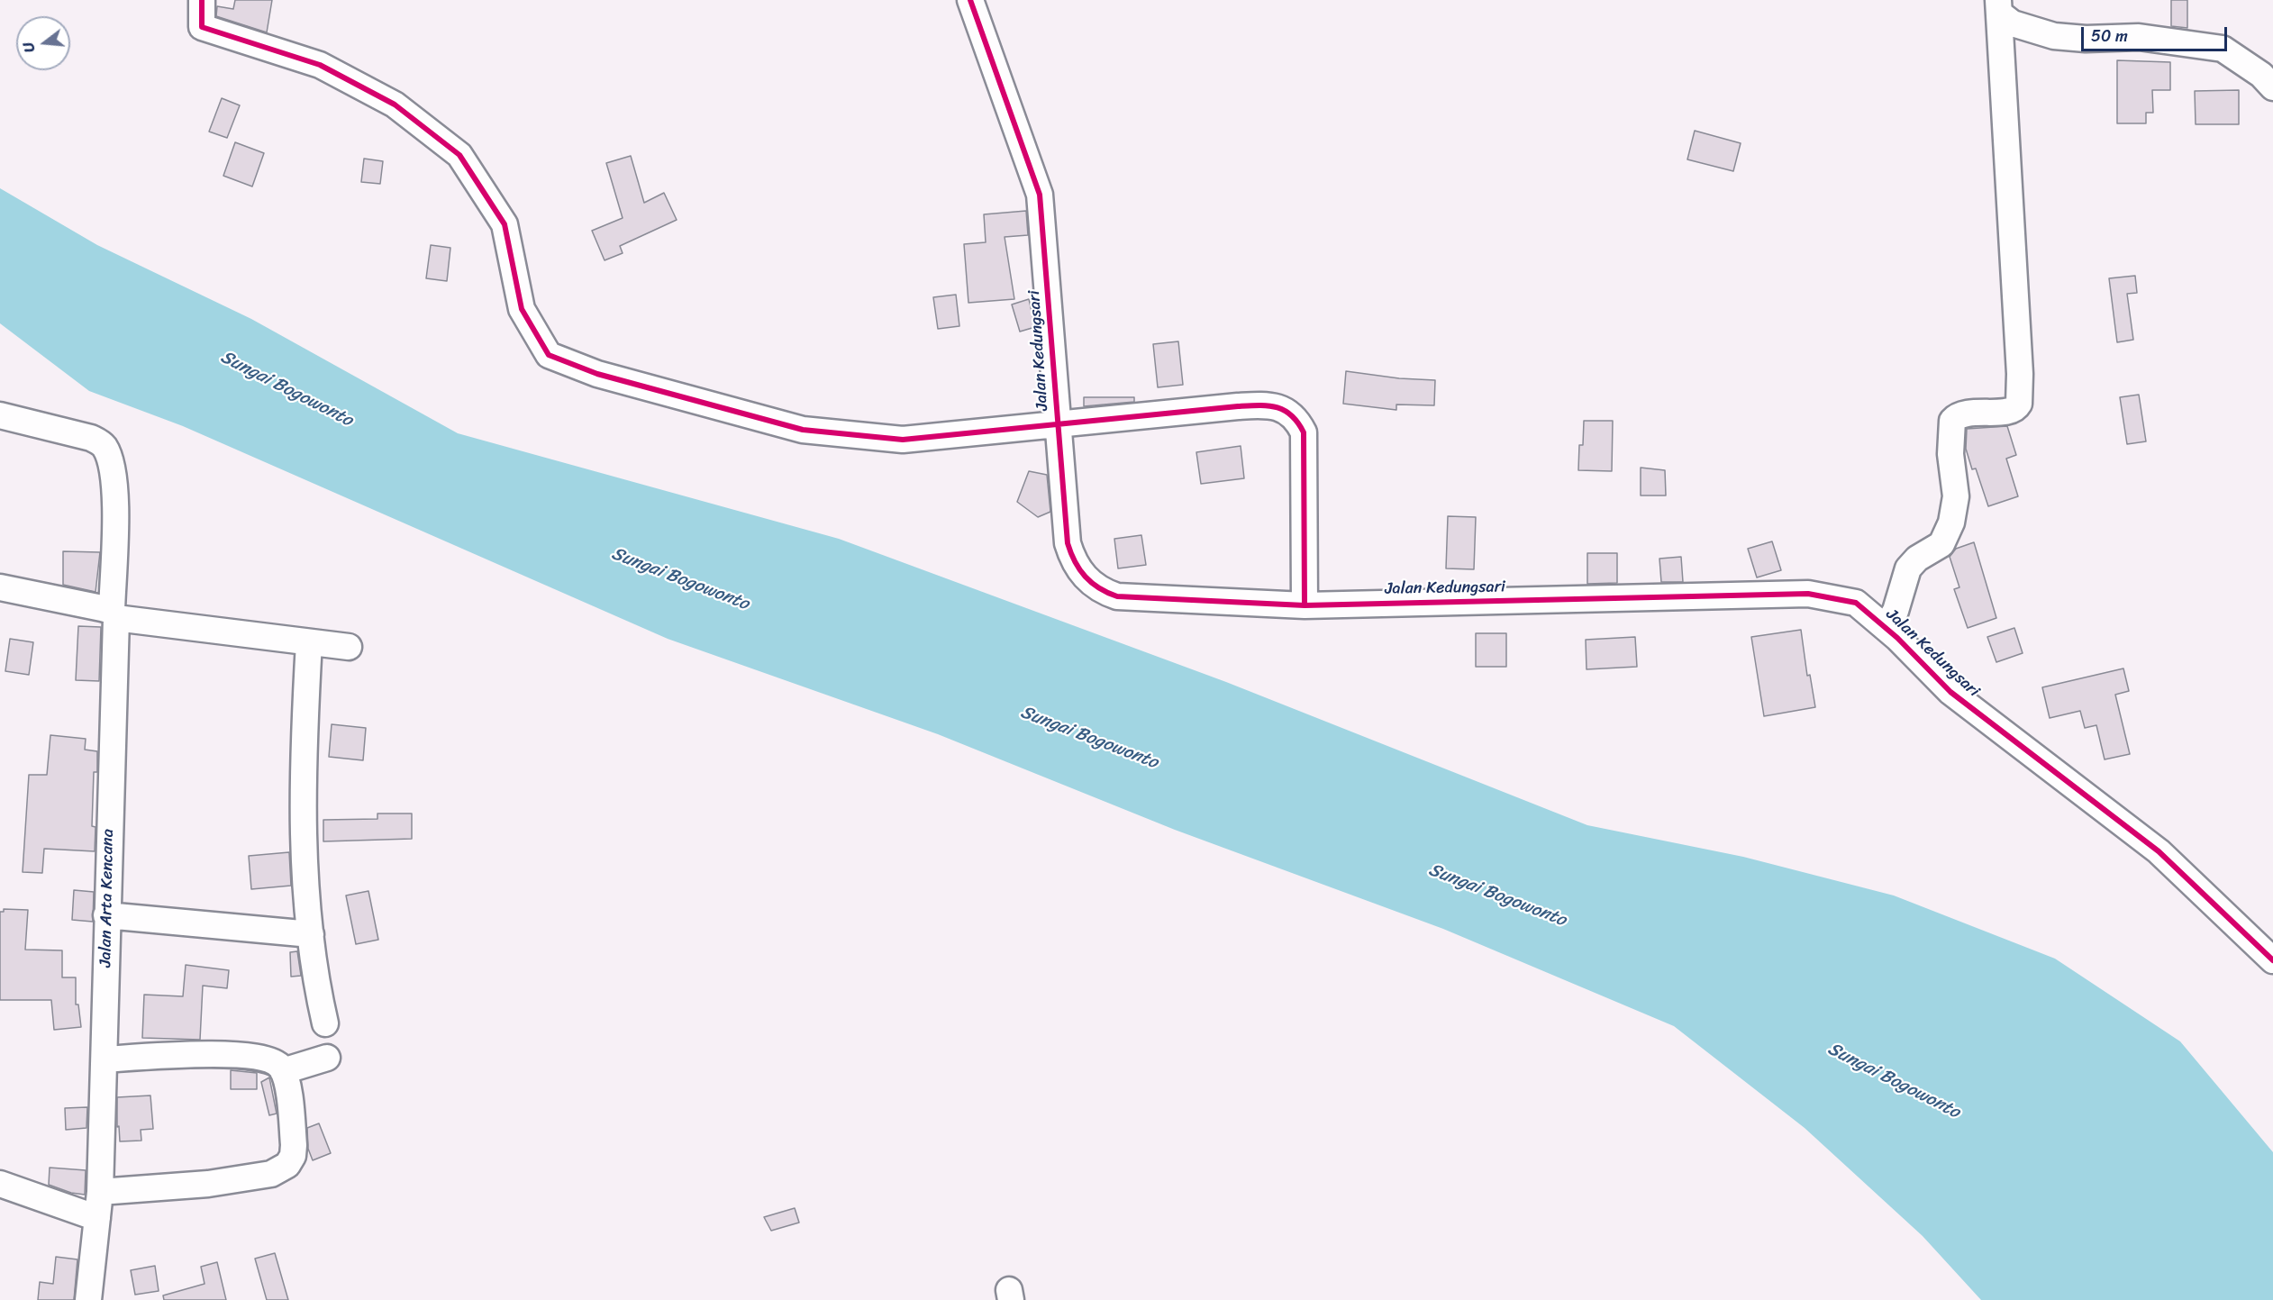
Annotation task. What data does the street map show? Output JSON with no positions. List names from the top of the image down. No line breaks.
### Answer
{"streets":{"street":["Jalan Kedungsari","Jalan Arta Kencana"]},"water":["Sungai Bogowonto"],"scale_bar":"50 m","north":"left"}
